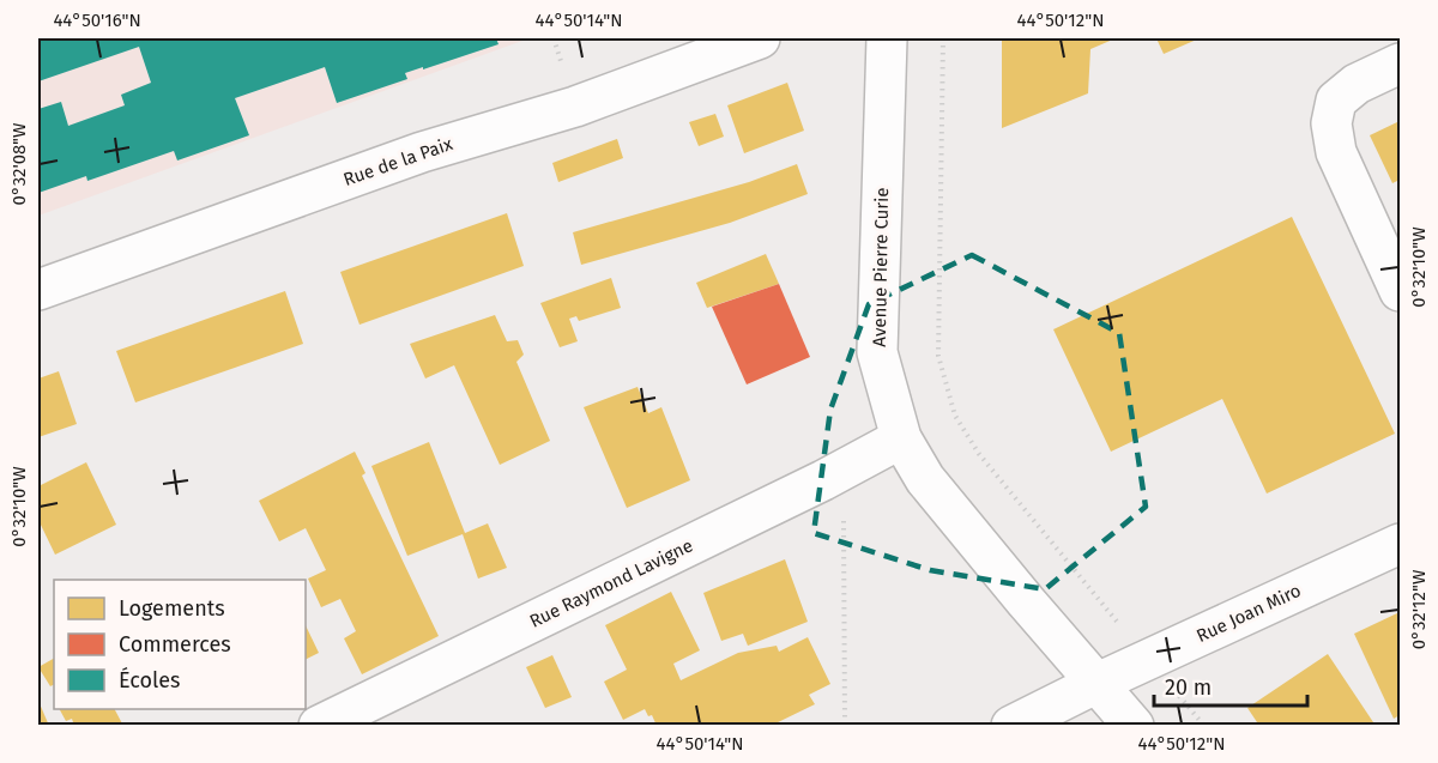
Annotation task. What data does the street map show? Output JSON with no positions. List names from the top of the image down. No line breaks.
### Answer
{"streets":{"street":["Rue de la Paix","Avenue Pierre Curie","Rue Raymond Lavigne","Rue Joan Miro"]},"crossings":[["Avenue Pierre Curie","Rue Raymond Lavigne"],["Avenue Pierre Curie","Rue Joan Miro"]],"legend":["Logements","Commerces","Écoles"],"scale_bar":"20 m","coordinates":["44°50'16\"N","44°50'14\"N","44°50'12\"N","0°32'08\"W","0°32'10\"W","0°32'12\"W"]}
